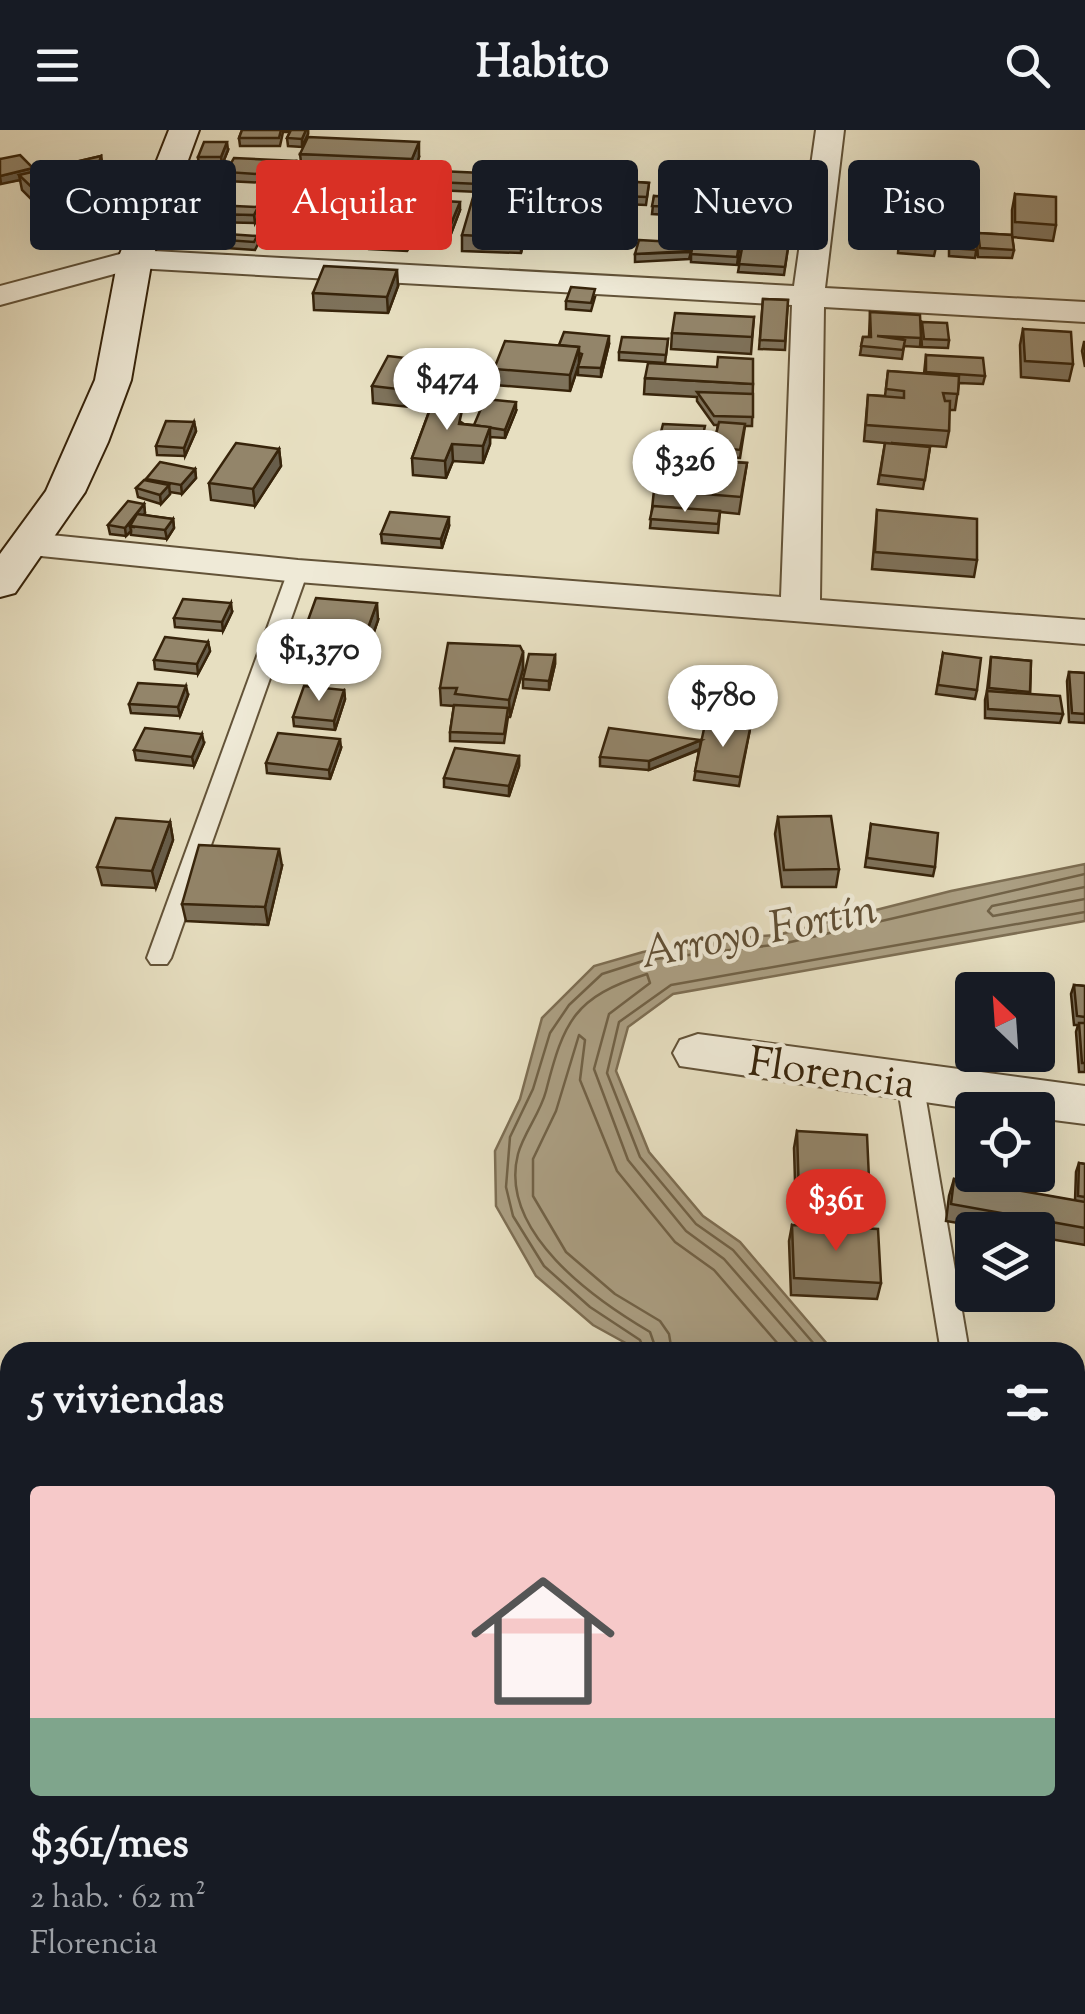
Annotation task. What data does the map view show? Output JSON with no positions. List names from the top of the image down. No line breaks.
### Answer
{"streets":{"street":["Florencia"]},"water":["Arroyo Fortín"],"north":"top left","page":{"header":"Habito","chip":["Comprar","Alquilar","Filtros","Nuevo","Piso"],"price":["$474","$326","$1,370","$780","$361"],"heading":"5 viviendas","list":[{"name":"$361/mes","note":"2 hab. · 62 m² · Florencia"}]}}
